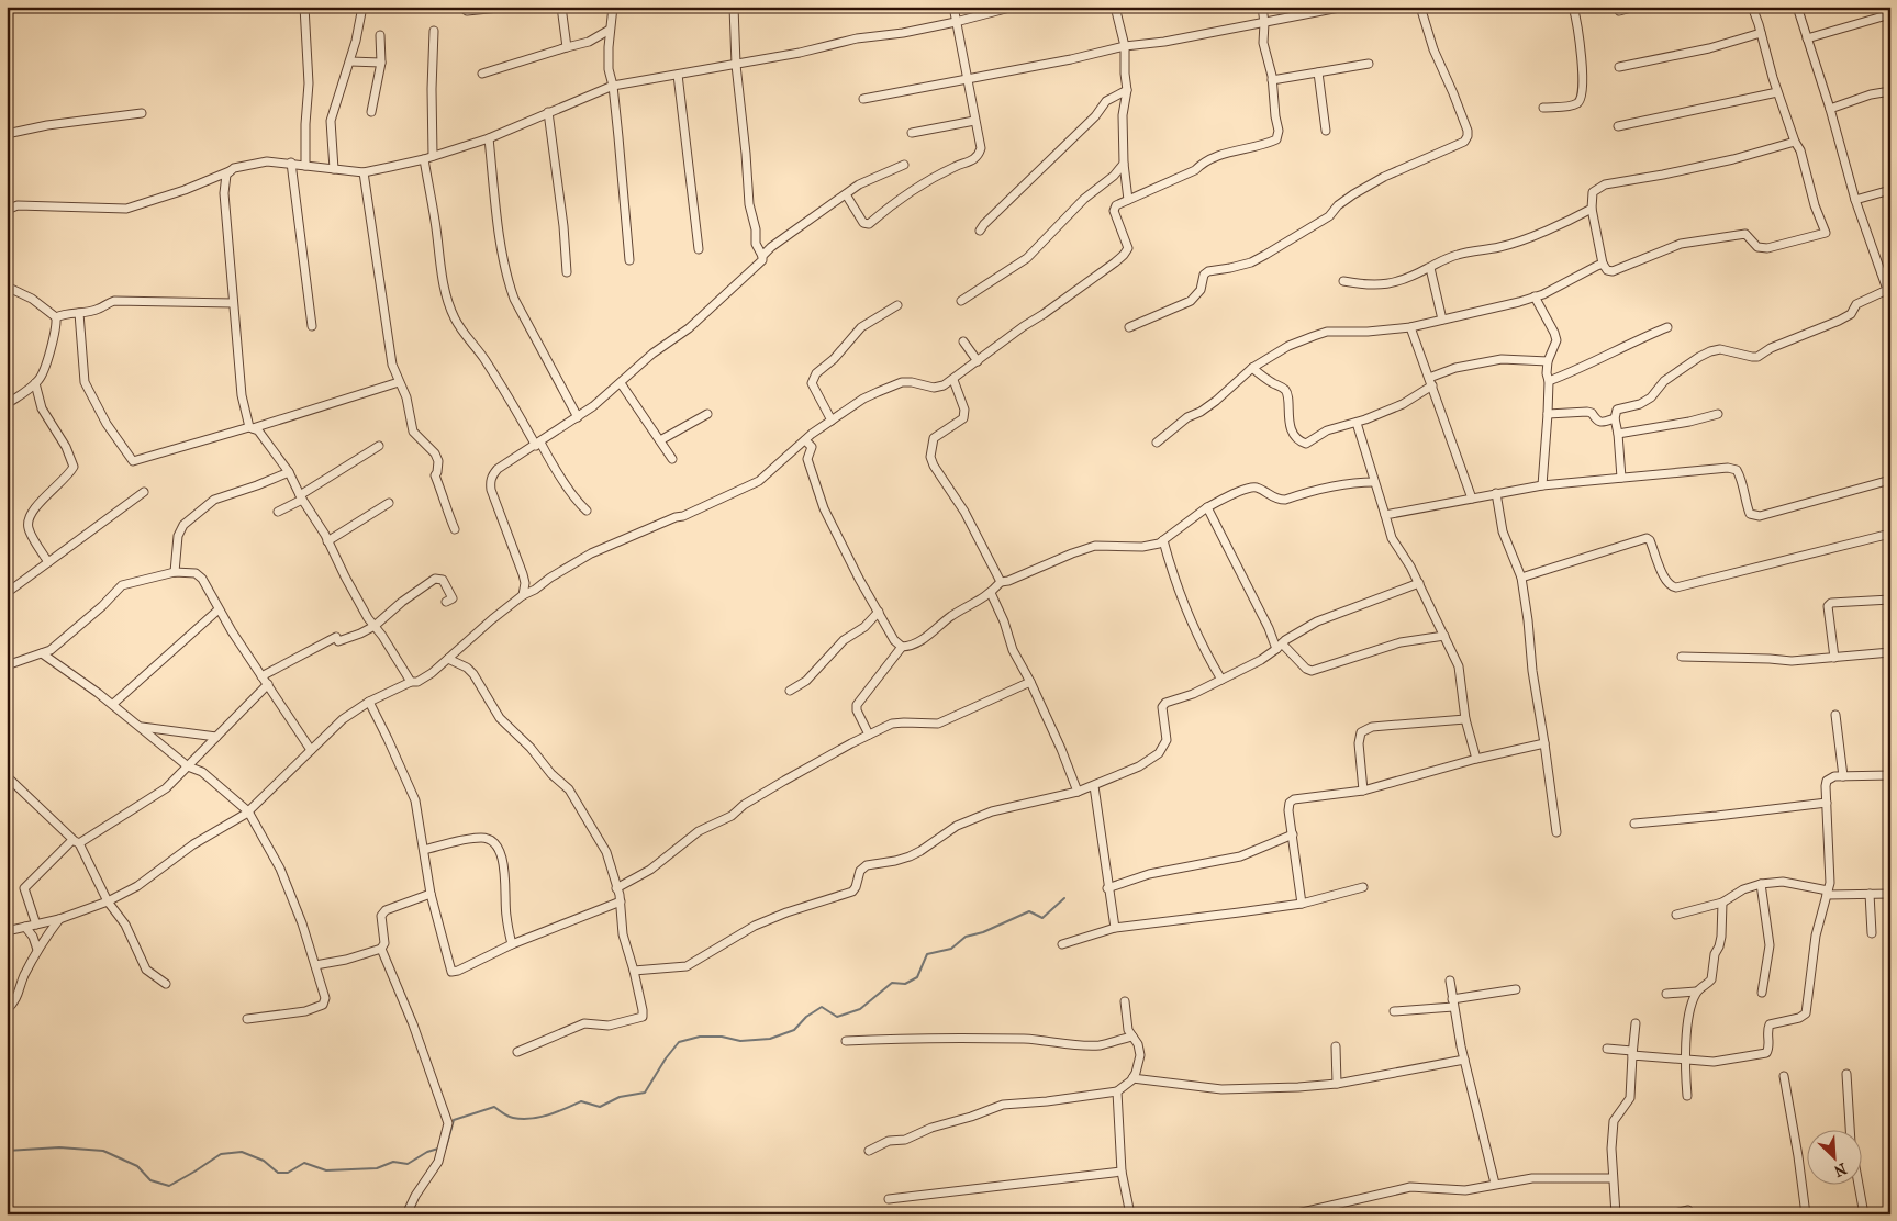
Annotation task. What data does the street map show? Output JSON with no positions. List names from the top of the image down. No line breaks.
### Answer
{"north":"bottom right"}
